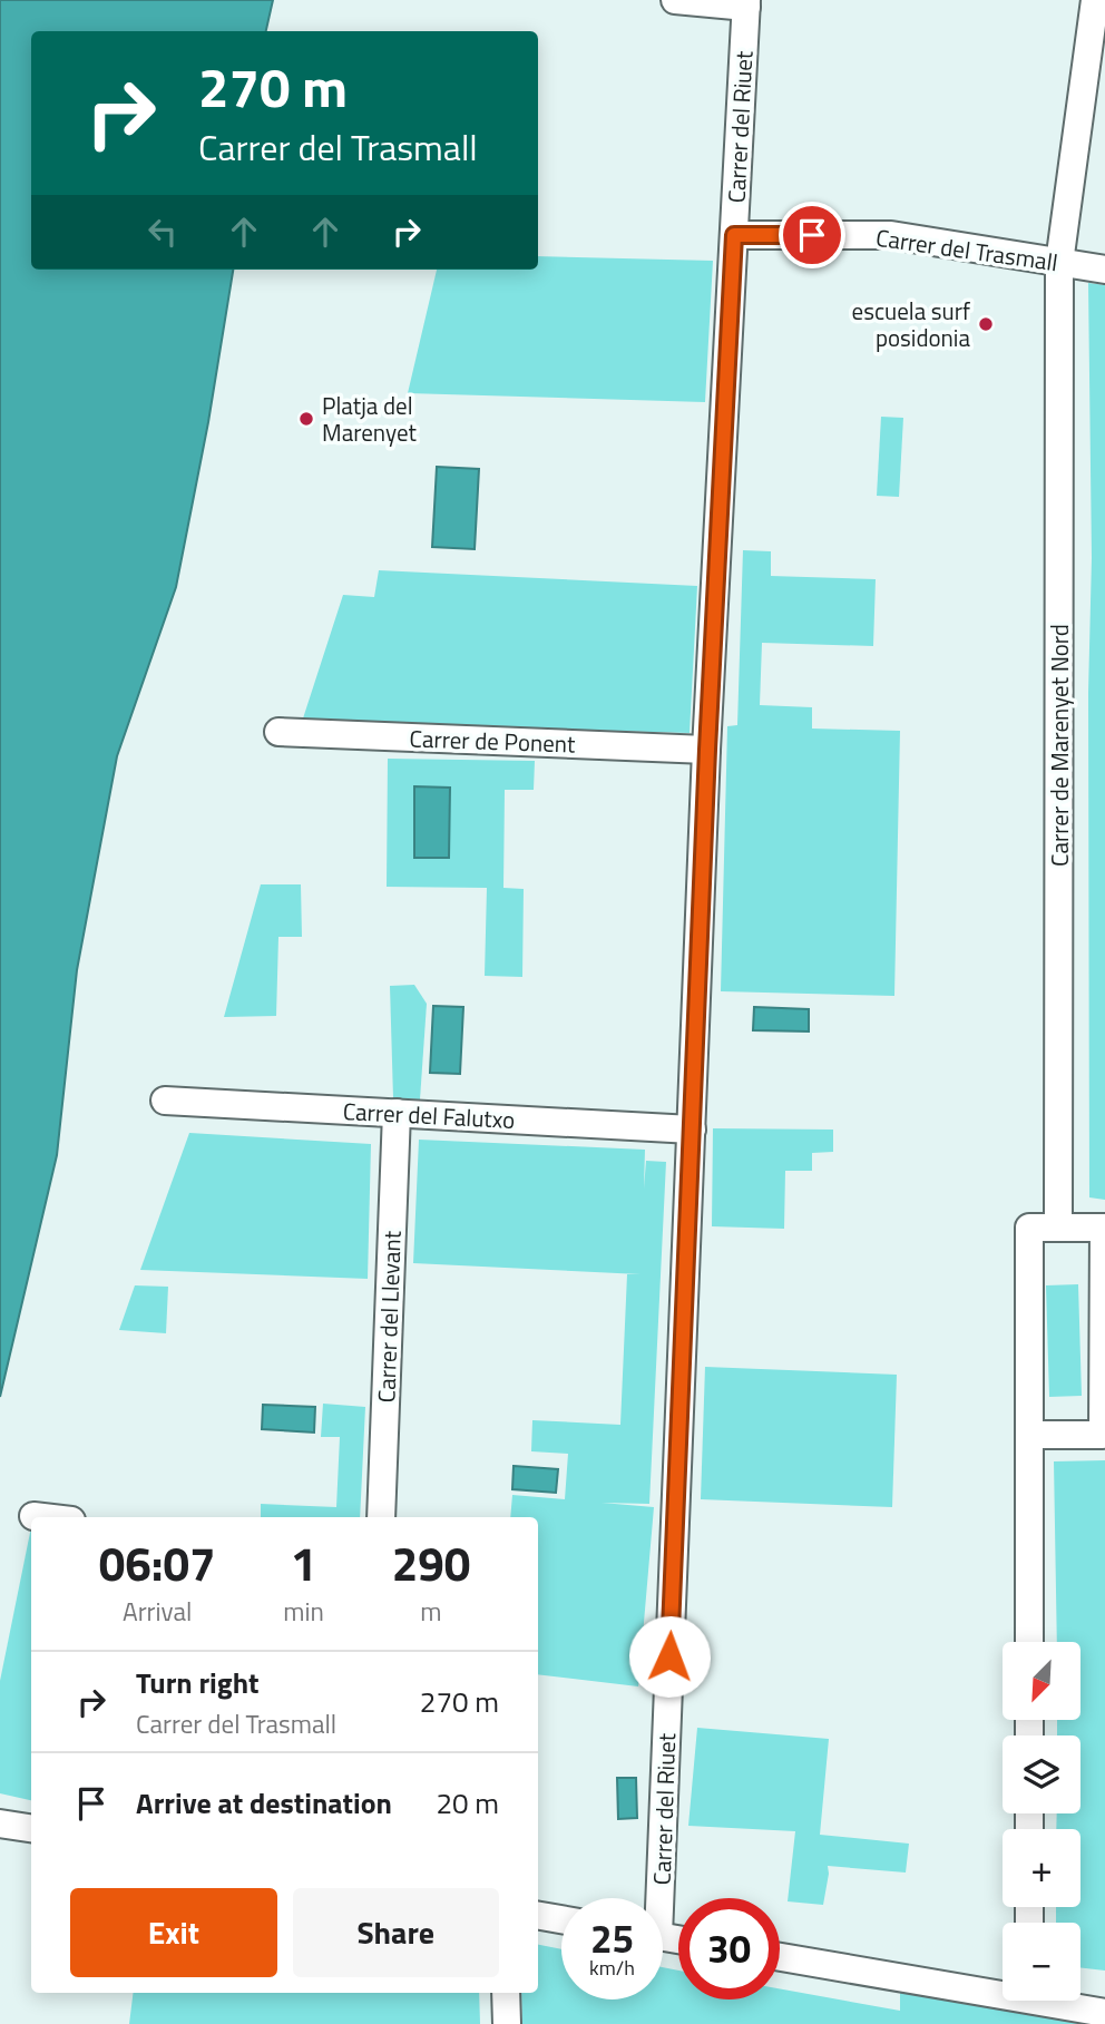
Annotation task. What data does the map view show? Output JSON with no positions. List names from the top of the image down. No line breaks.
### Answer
{"streets":{"street":["Carrer del Riuet","Carrer del Trasmall","Carrer de Ponent","Carrer de Marenyet Nord","Carrer del Falutxo","Carrer del Llevant"]},"crossings":[["Carrer del Riuet","Carrer del Trasmall"],["Carrer del Riuet","Carrer de Ponent"],["Carrer del Riuet","Carrer del Falutxo"],["Carrer del Trasmall","Carrer de Marenyet Nord"],["Carrer del Falutxo","Carrer del Llevant"]],"places":["escuela surf posidonia","Platja del Marenyet"],"north":"bottom left","page":{"turn":["270 m","Carrer del Trasmall"],"eta":["06:07","Arrival","1","min","290","m"],"map_buttons":["+","−"],"list":[{"name":"Turn right","note":"Carrer del Trasmall","value":"270 m"},{"name":"Arrive at destination","value":"20 m"}],"buttons":["Exit","Share"],"speed":"25 km/h","limit":"30"}}
